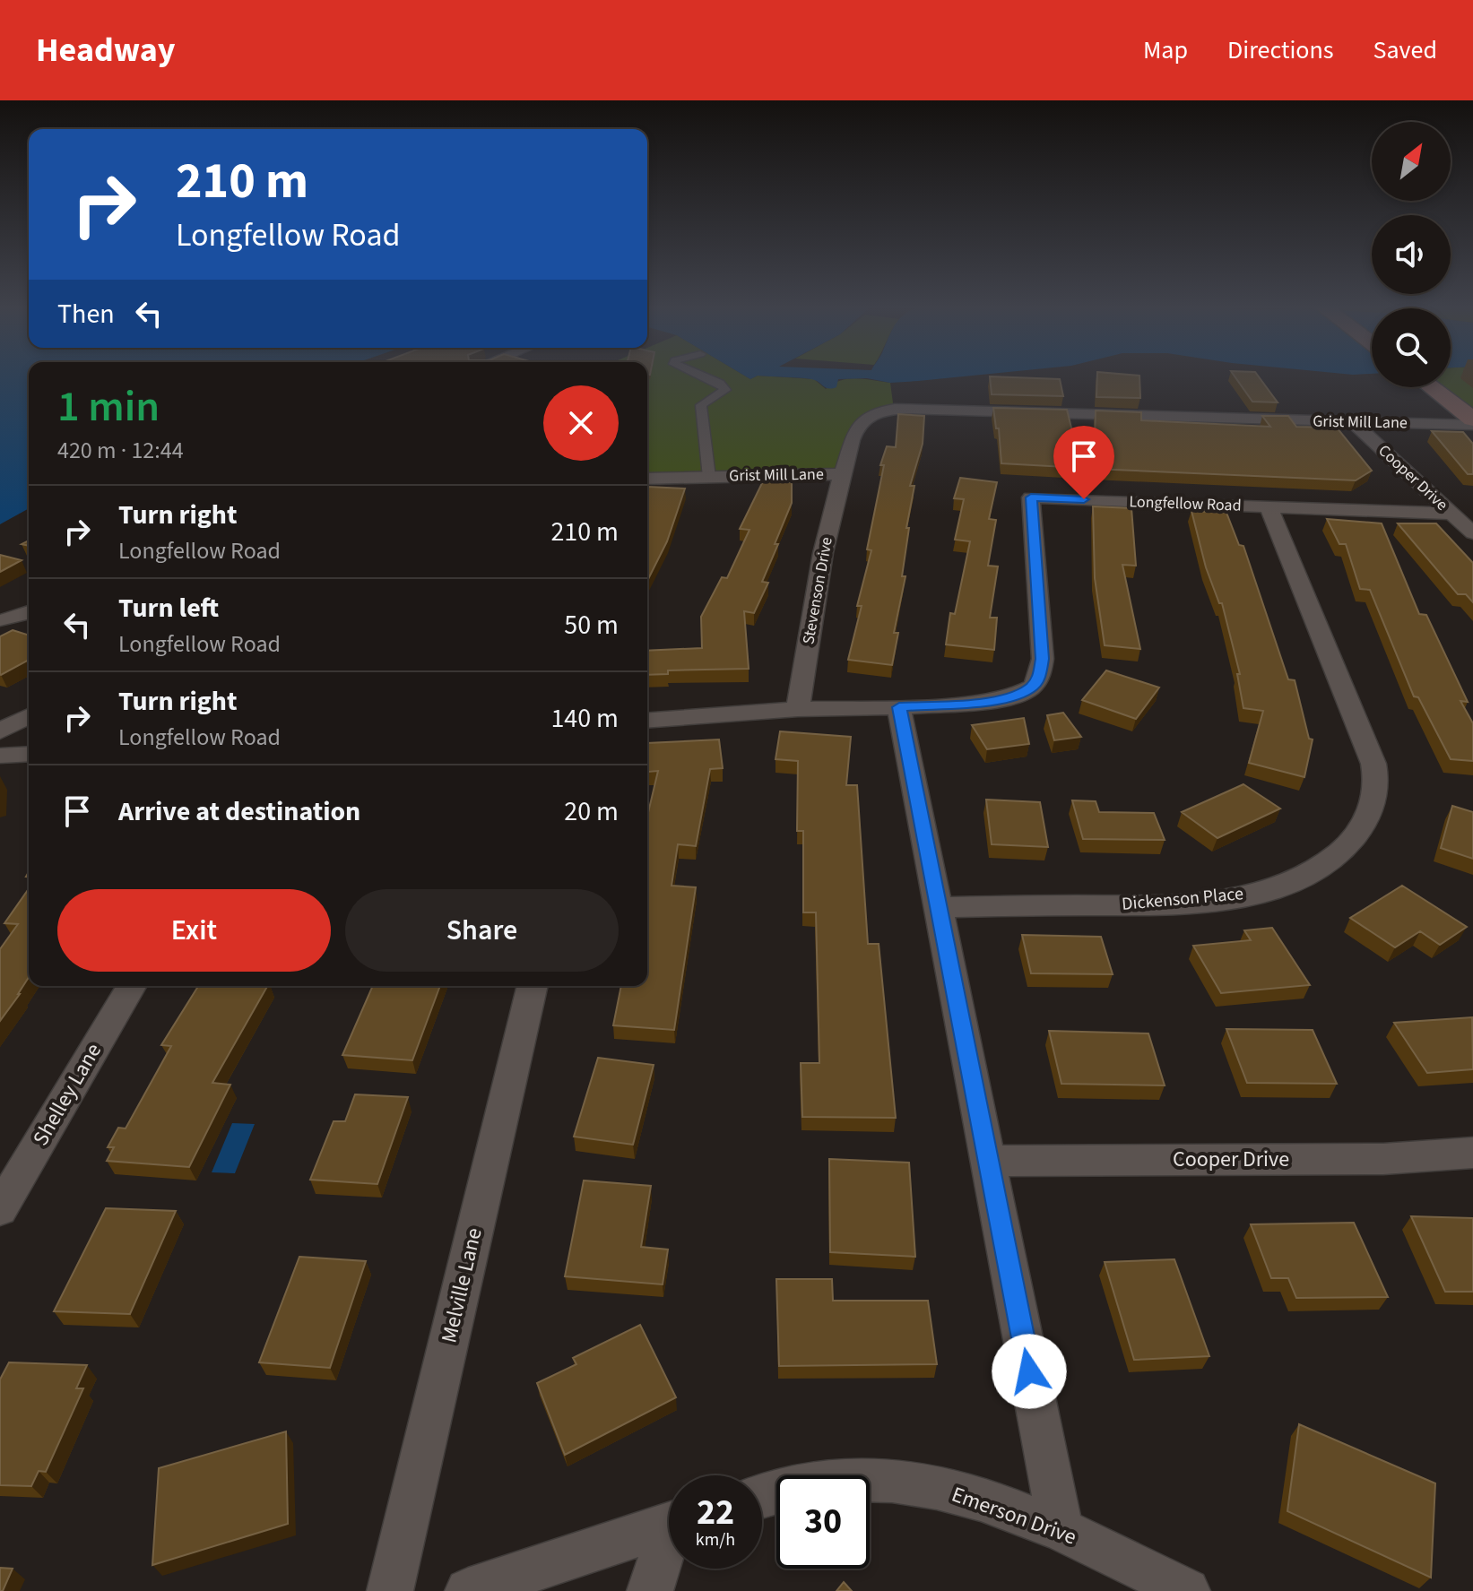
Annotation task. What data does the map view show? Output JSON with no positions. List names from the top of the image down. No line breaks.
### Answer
{"streets":{"street":["Grist Mill Lane","Cooper Drive","Longfellow Road","Stevenson Drive","Dickenson Place","Shelley Lane","Melville Lane","Emerson Drive"]},"crossings":[["Grist Mill Lane","Cooper Drive"],["Grist Mill Lane","Stevenson Drive"],["Cooper Drive","Longfellow Road"],["Longfellow Road","Stevenson Drive"],["Longfellow Road","Dickenson Place"]],"north":"top right","page":{"header":"Headway","nav":["Map","Directions","Saved"],"turn":["210 m","Longfellow Road"],"then":"Then","heading":["1 min","420 m · 12:44"],"list":[{"name":"Turn right","note":"Longfellow Road","value":"210 m"},{"name":"Turn left","note":"Longfellow Road","value":"50 m"},{"name":"Turn right","note":"Longfellow Road","value":"140 m"},{"name":"Arrive at destination","value":"20 m"}],"buttons":["Exit","Share"],"speed":"22 km/h","limit":"30"}}
